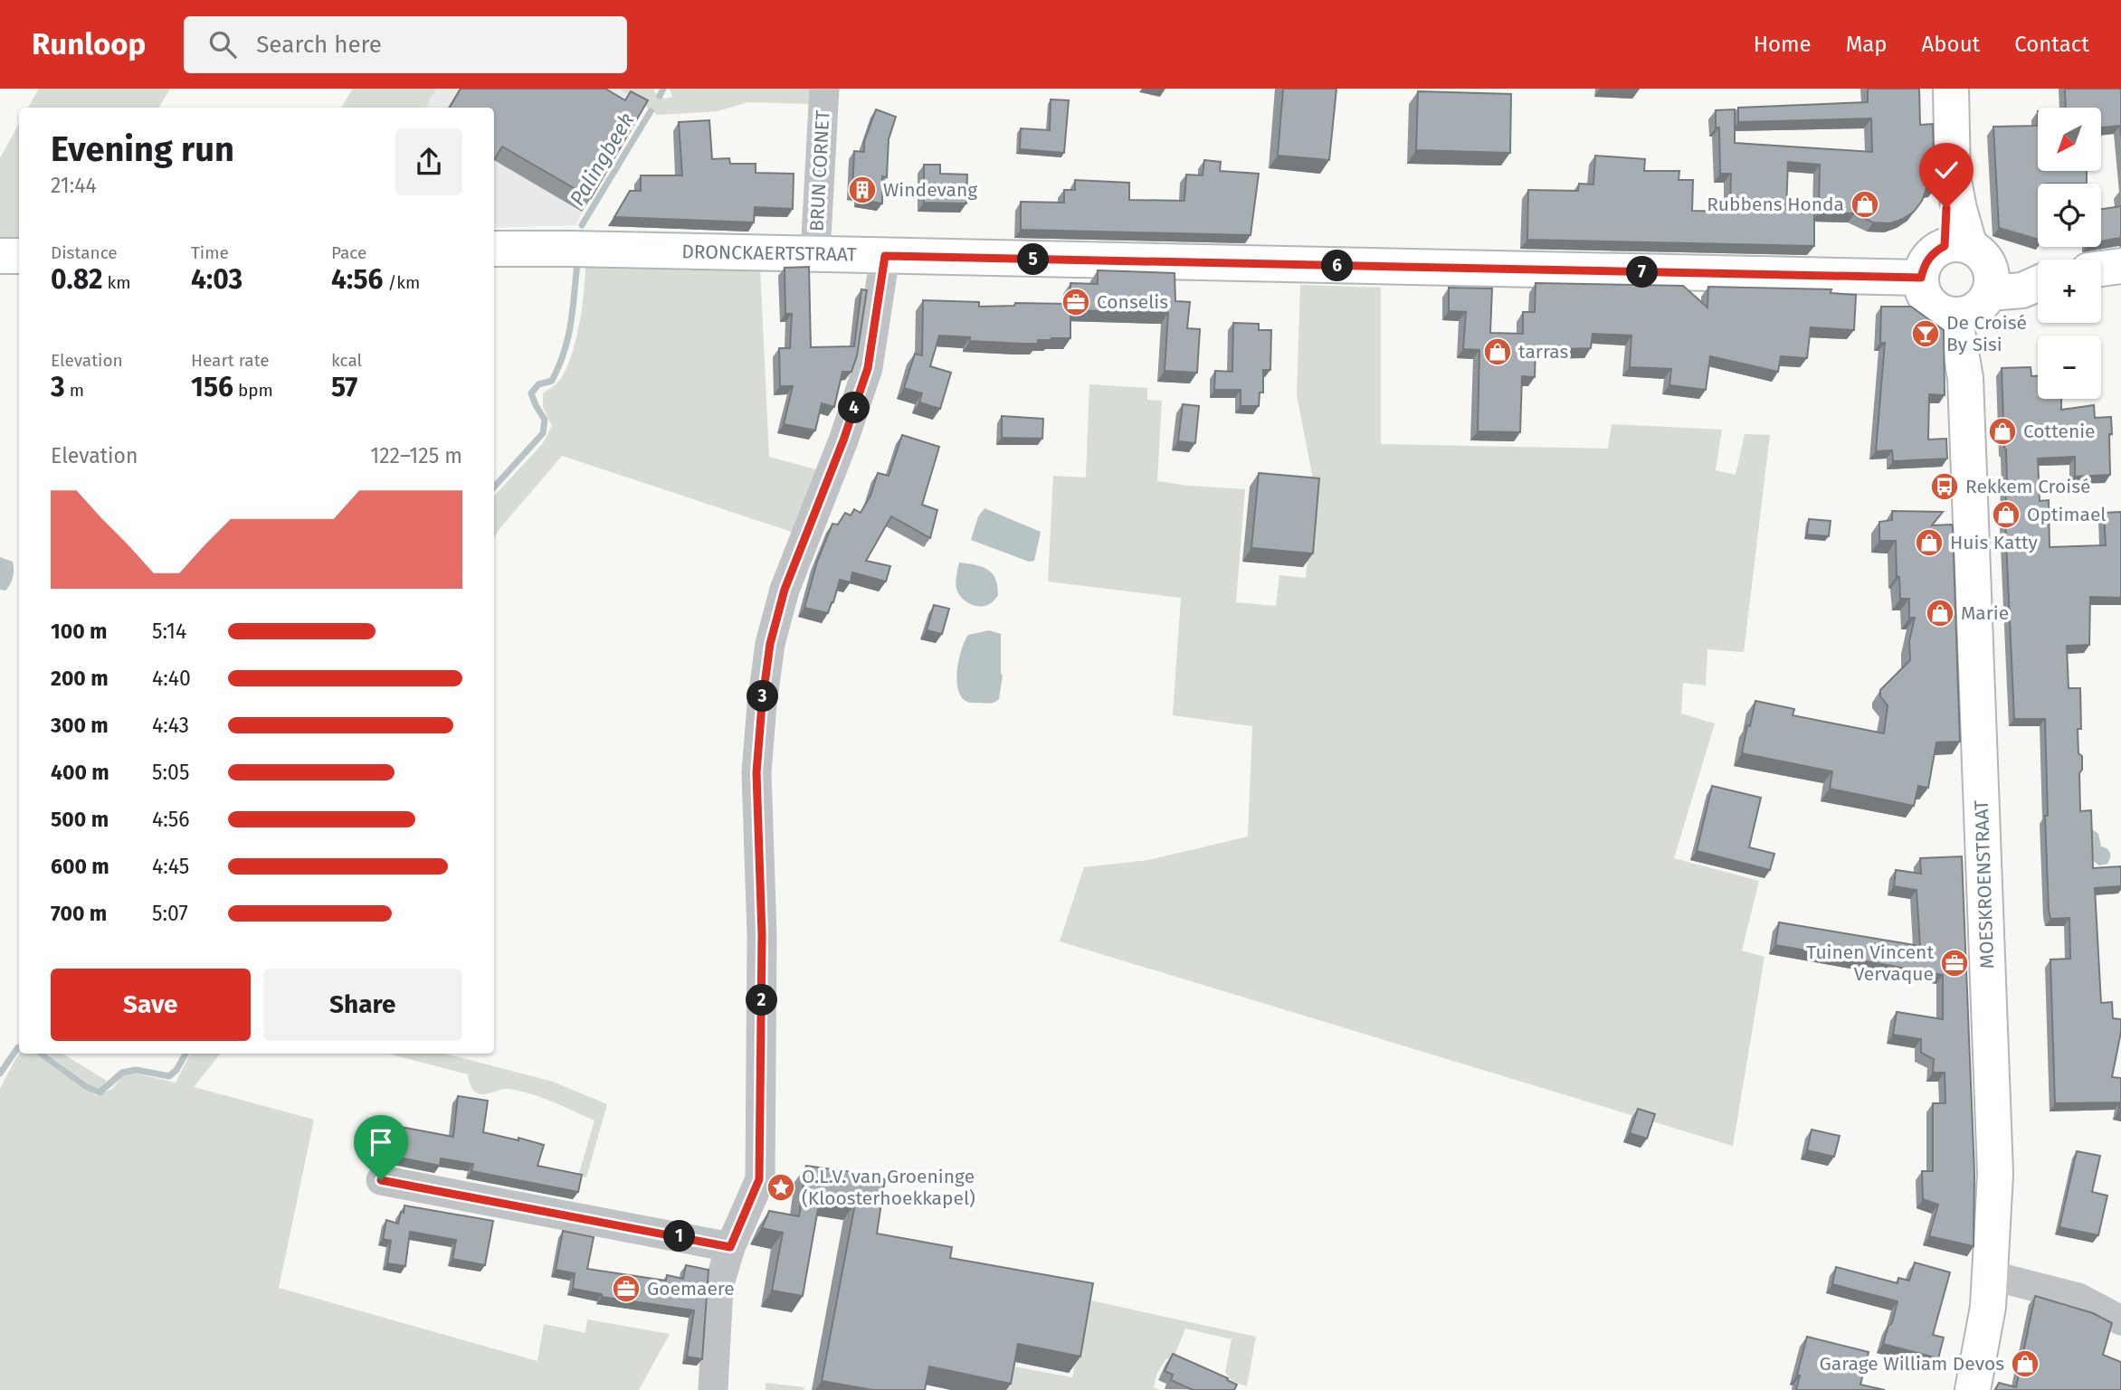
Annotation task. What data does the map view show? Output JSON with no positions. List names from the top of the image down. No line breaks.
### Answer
{"streets":{"main road":["DRONCKAERTSTRAAT","MOESKROENSTRAAT"],"street":["BRUN CORNET"]},"crossings":[["BRUN CORNET","DRONCKAERTSTRAAT"]],"water":["Palingbeek"],"places":{"building":["Windevang"],"shop":["Rubbens Honda","tarras","Cottenie","Optimael","Huis Katty","Marie","Garage William Devos"],"office":["Conselis","Tuinen Vincent Vervaque","Goemaere"],"bar":["De Croisé By Sisi"],"bus stop":["Rekkem Croisé"],"place":["O.L.V. van Groeninge (Kloosterhoekkapel)"]},"north":"bottom left","page":{"header":"Runloop","search":"Search here","nav":["Home","Map","About","Contact"],"map_buttons":["+","−"],"heading":["Evening run","21:44"],"stats":[["Distance","0.82 km"],["Time","4:03"],["Pace","4:56 /km"],["Elevation","3 m"],["Heart rate","156 bpm"],["kcal","57"]],"pins":["5","6","7","4","3","2","1"],"chart":["Elevation","122–125 m"],"list":[{"name":"100 m","note":"5:14"},{"name":"200 m","note":"4:40"},{"name":"300 m","note":"4:43"},{"name":"400 m","note":"5:05"},{"name":"500 m","note":"4:56"},{"name":"600 m","note":"4:45"},{"name":"700 m","note":"5:07"}],"buttons":["Save","Share"]}}
